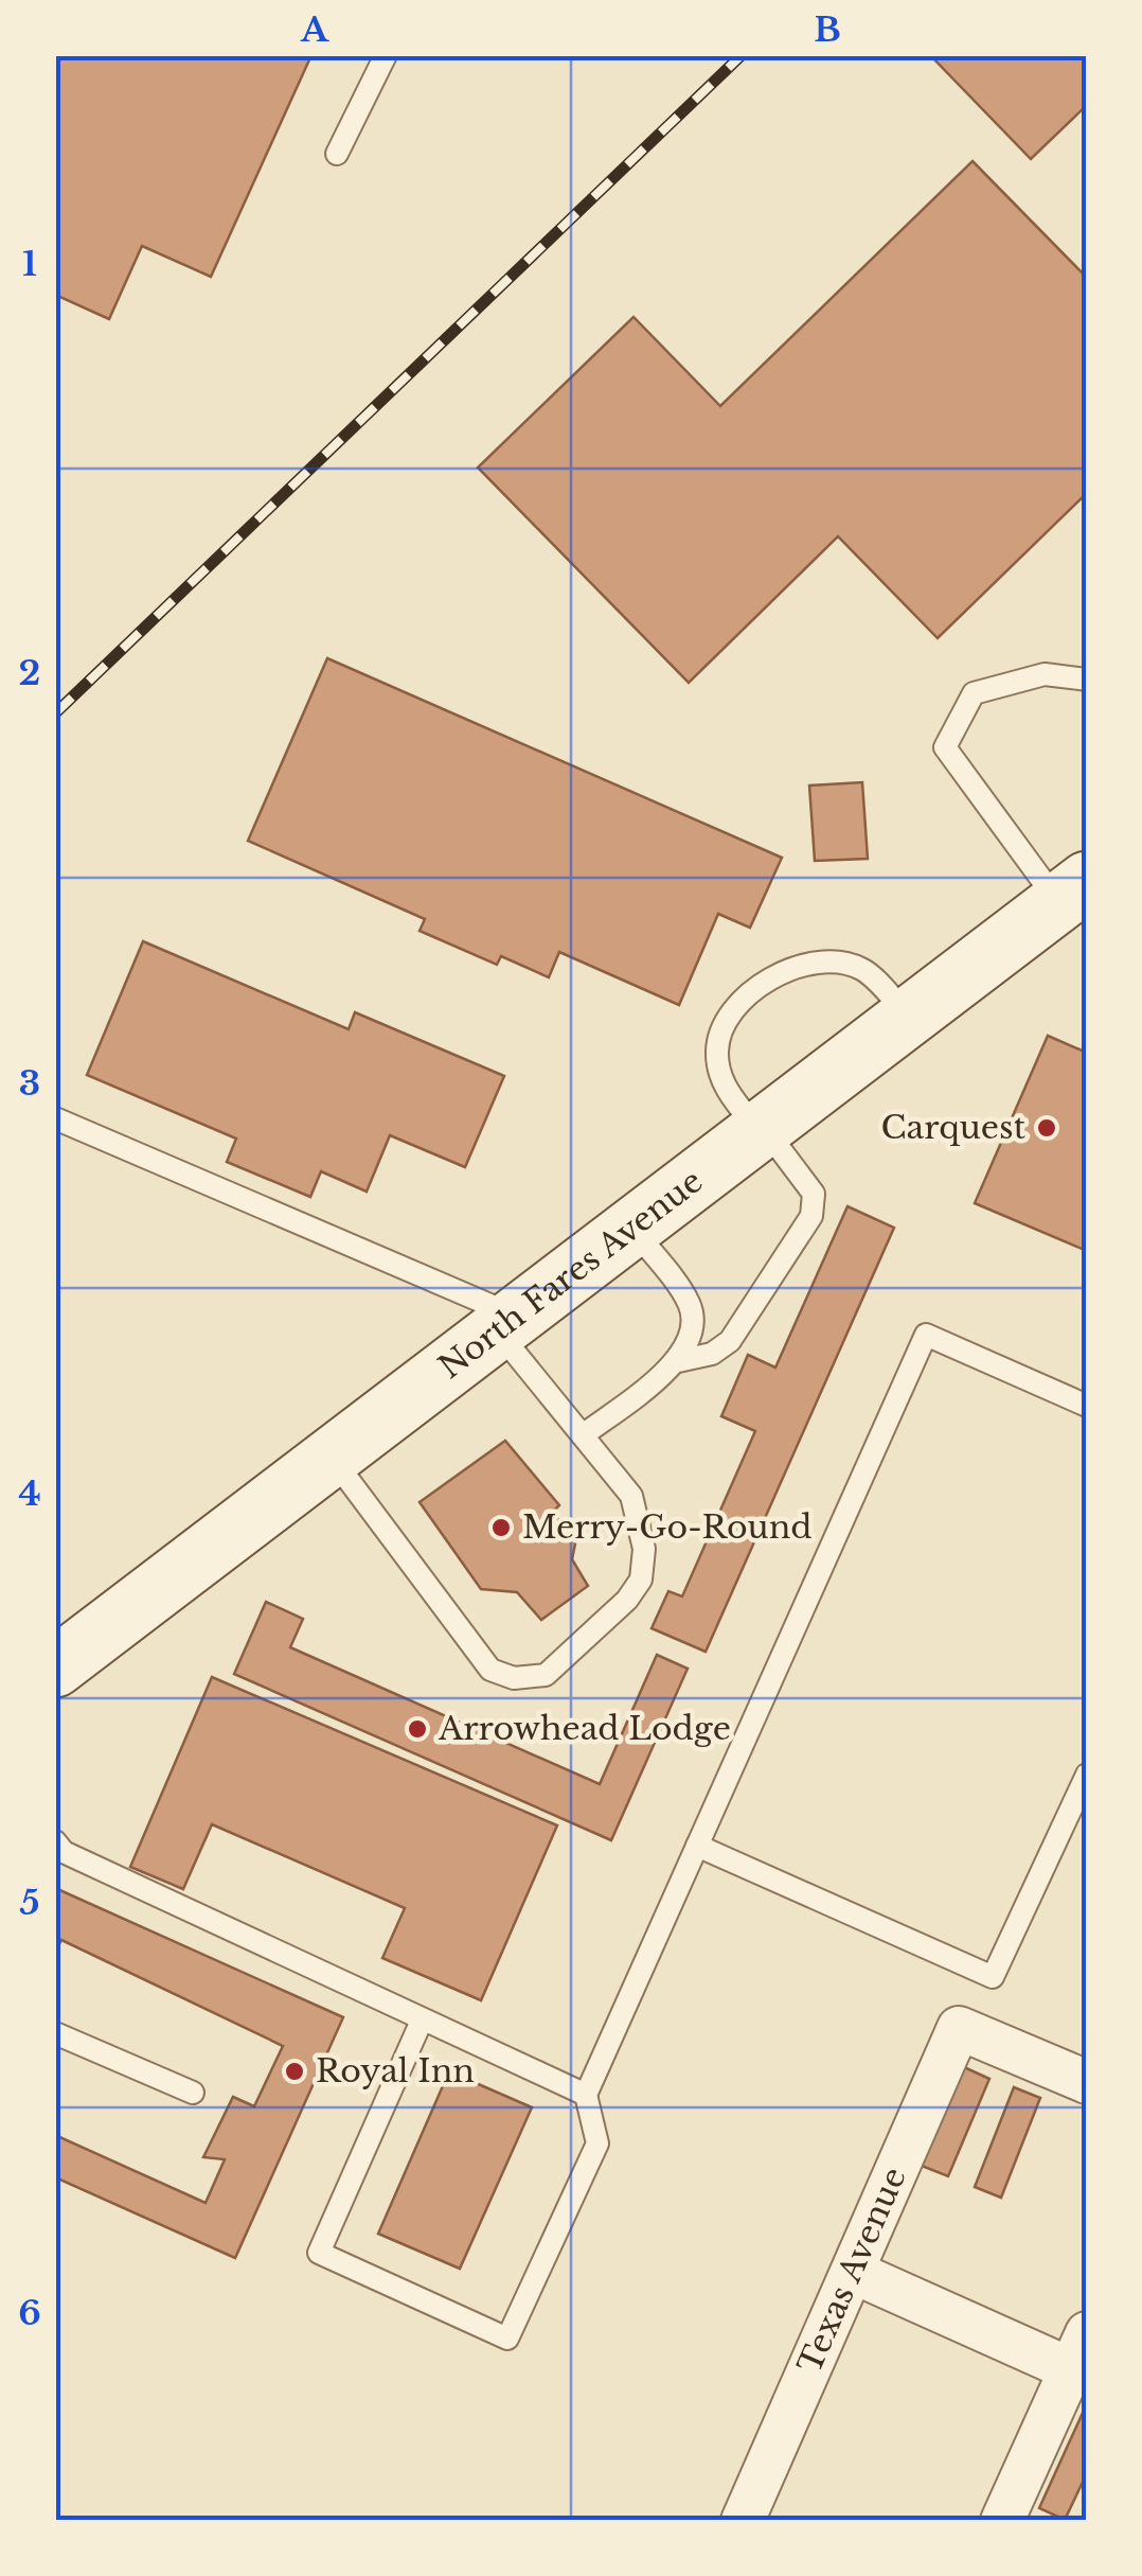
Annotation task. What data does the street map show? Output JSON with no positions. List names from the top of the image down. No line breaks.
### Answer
{"streets":{"street":["North Fares Avenue","Texas Avenue"]},"places":["Carquest","Merry-Go-Round","Arrowhead Lodge","Royal Inn"],"grid":{"columns":["A","B"],"rows":["1","2","3","4","5","6"]}}
